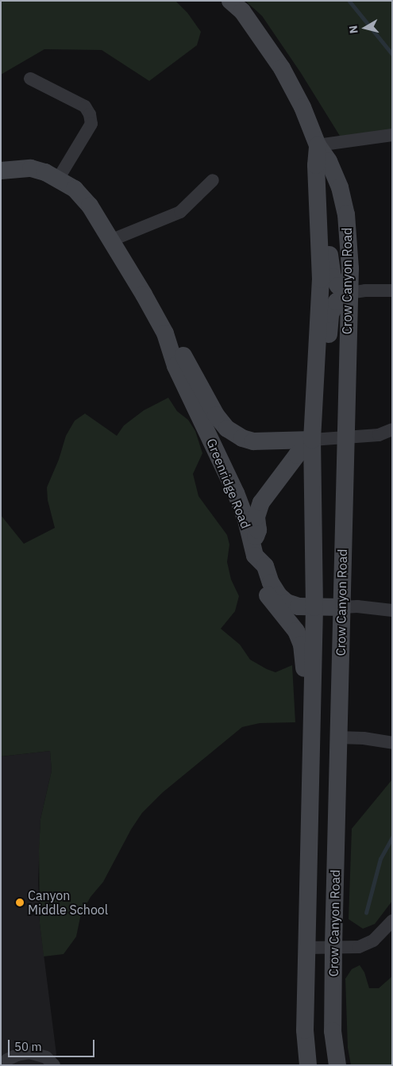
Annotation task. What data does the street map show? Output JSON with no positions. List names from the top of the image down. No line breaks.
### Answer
{"streets":{"main road":["Crow Canyon Road","Greenridge Road"]},"crossings":[["Crow Canyon Road","Greenridge Road"]],"places":["Canyon Middle School"],"scale_bar":"50 m","north":"left"}
